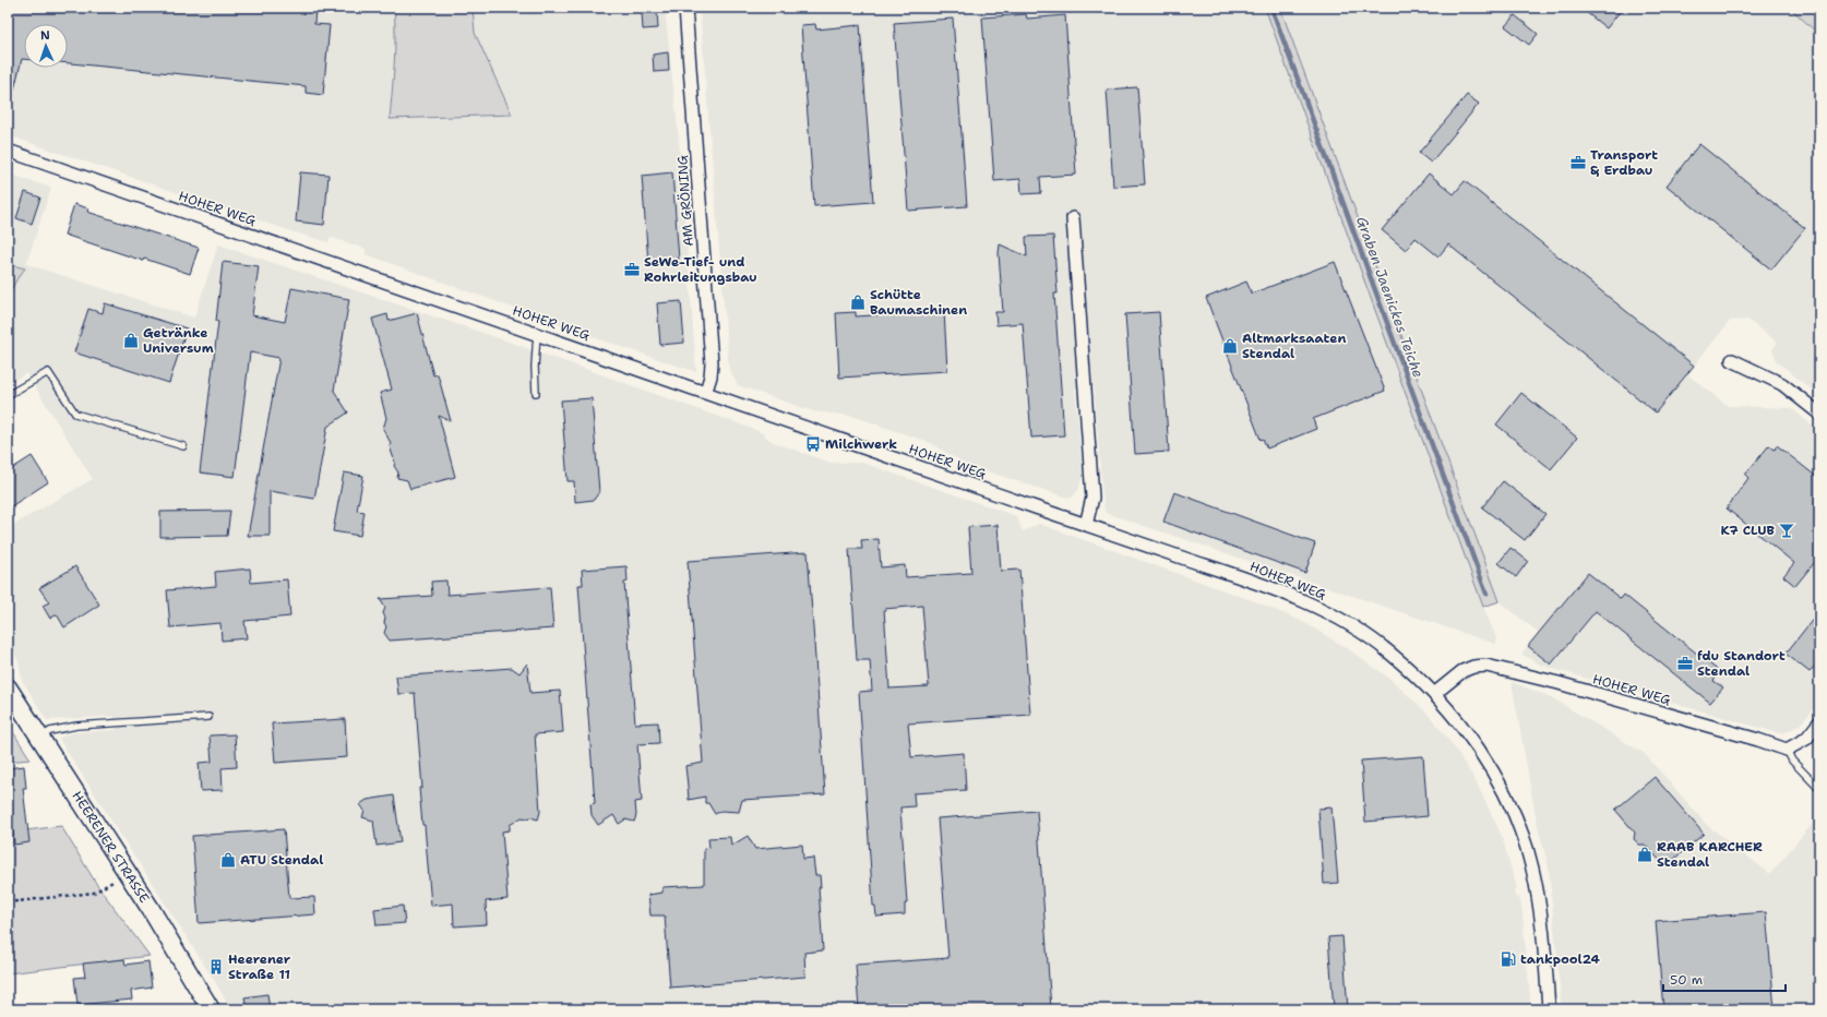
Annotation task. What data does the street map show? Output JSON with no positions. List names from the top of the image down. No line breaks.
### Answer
{"streets":{"main road":["HEERENER STRASSE"],"street":["AM GRÖNING","HOHER WEG"]},"crossings":[["AM GRÖNING","HOHER WEG"]],"water":["Graben Jaenickes Teiche"],"places":{"office":["Transport & Erdbau","SeWe-Tief- und Rohrleitungsbau","fdu Standort Stendal"],"shop":["Schütte Baumaschinen","Getränke Universum","Altmarksaaten Stendal","RAAB KARCHER Stendal","ATU Stendal"],"bus stop":["Milchwerk"],"bar":["K7 CLUB"],"fuel station":["tankpool24"],"building":["Heerener Straße 11"]},"scale_bar":"50 m","north":"top"}
